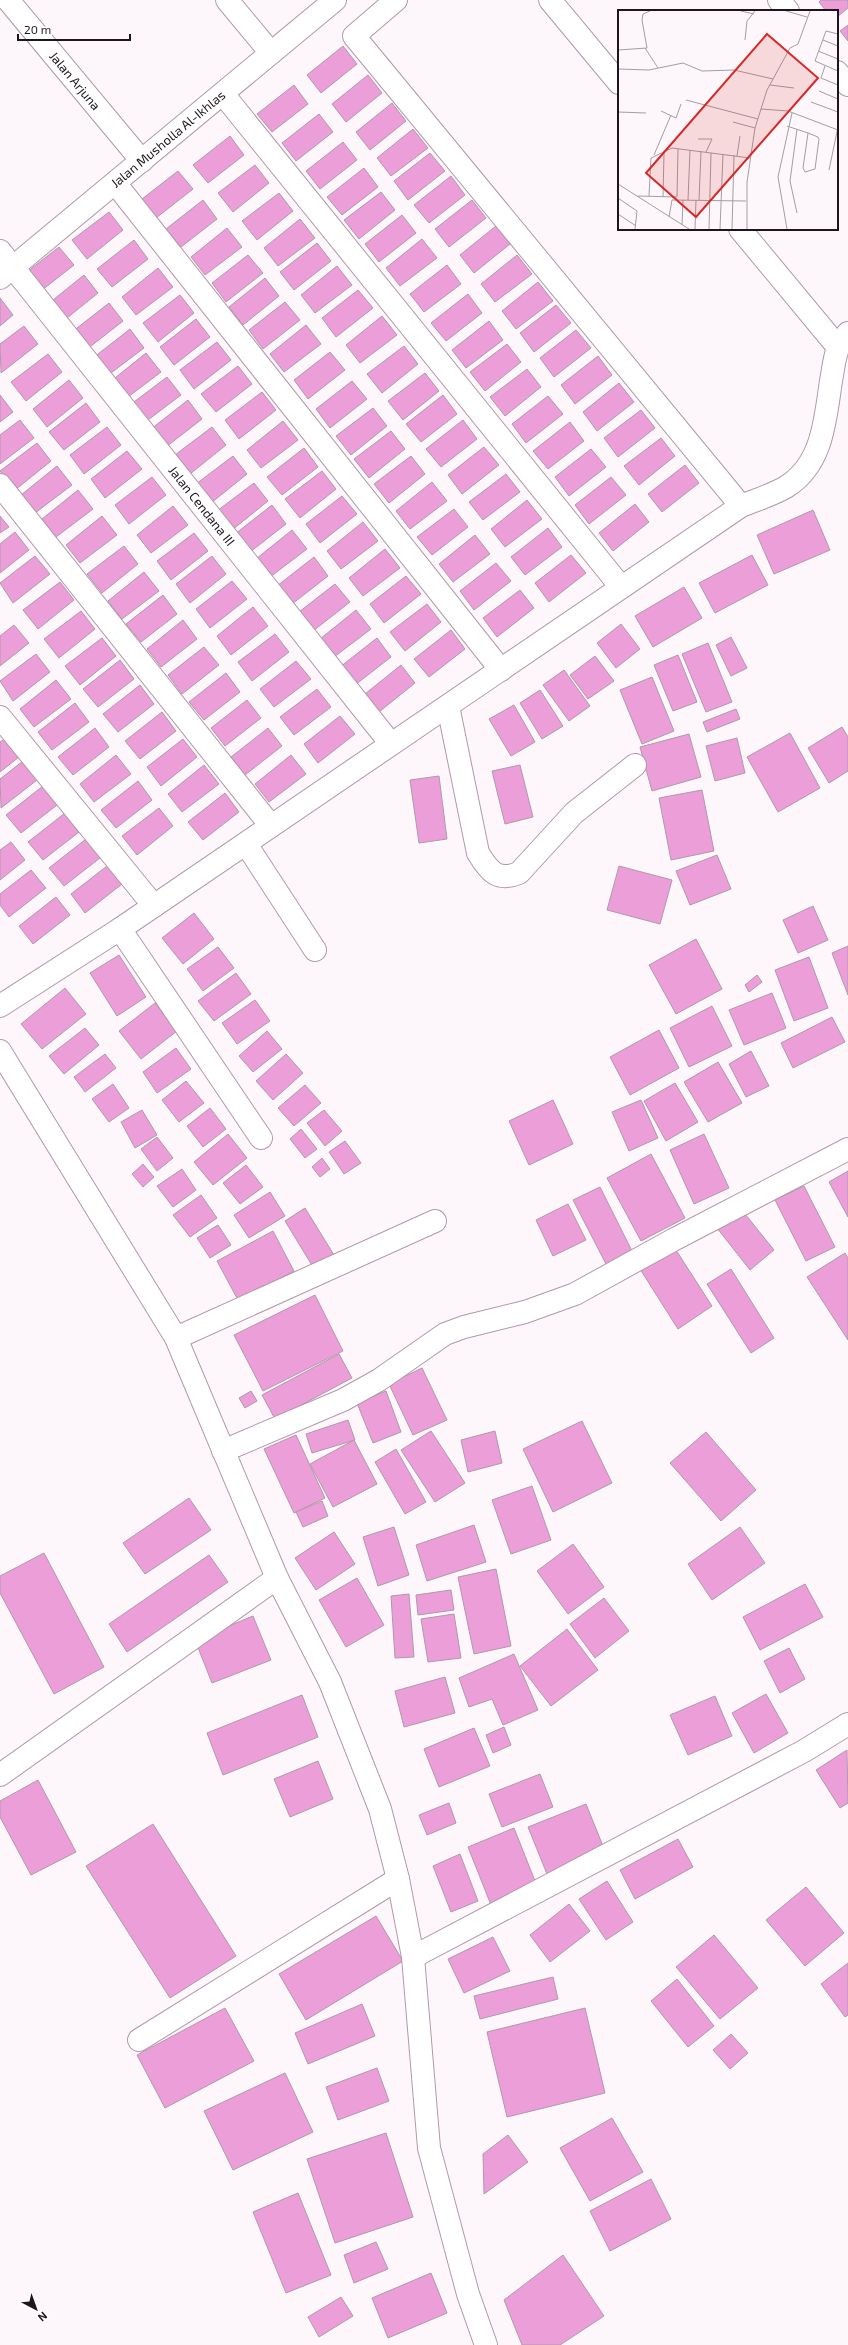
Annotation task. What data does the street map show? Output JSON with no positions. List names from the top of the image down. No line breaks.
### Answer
{"streets":{"street":["Jalan Arjuna","Jalan Musholla Al-Ikhlas","Jalan Cendana III"]},"crossings":[["Jalan Arjuna","Jalan Musholla Al-Ikhlas"],["Jalan Musholla Al-Ikhlas","Jalan Cendana III"]],"scale_bar":"20 m","north":"bottom right"}
